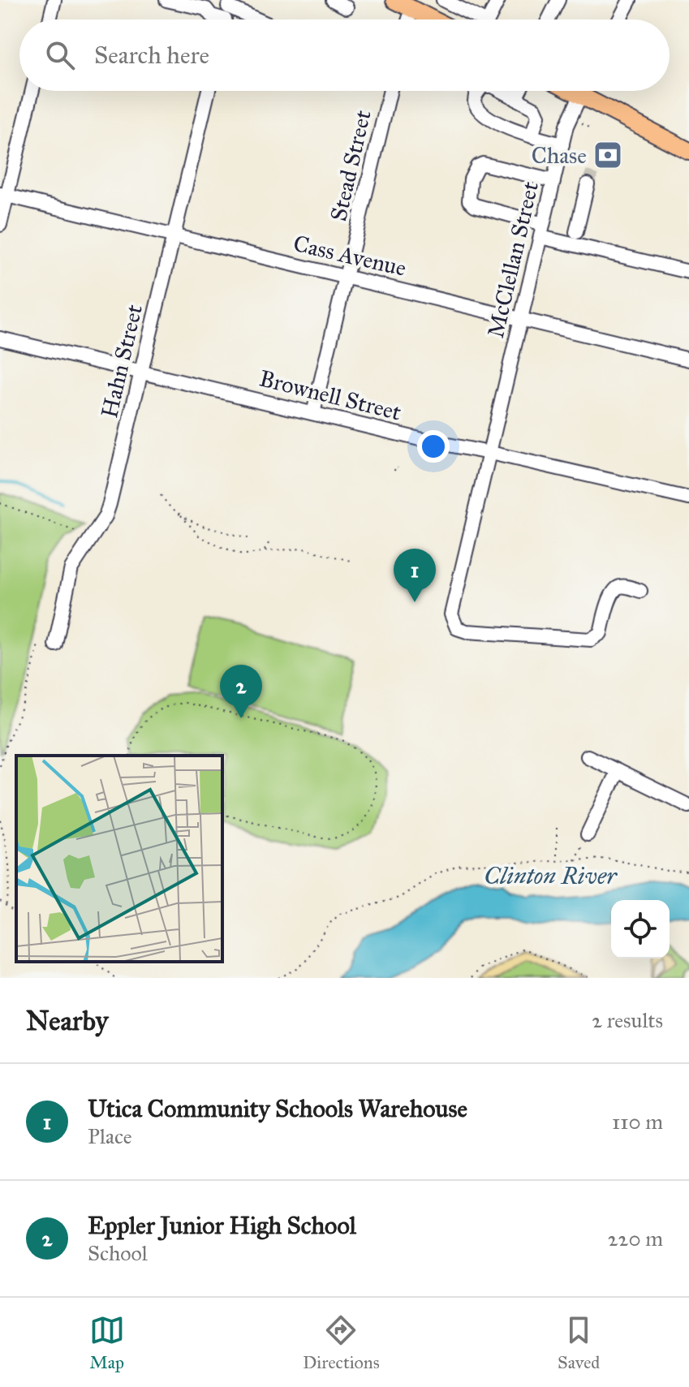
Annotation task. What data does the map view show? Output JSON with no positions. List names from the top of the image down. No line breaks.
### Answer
{"streets":{"street":["Stead Street","Cass Avenue","McClellan Street","Hahn Street","Brownell Street"]},"crossings":[["Stead Street","Cass Avenue"],["Stead Street","Brownell Street"],["Cass Avenue","McClellan Street"],["Cass Avenue","Hahn Street"],["McClellan Street","Brownell Street"],["Hahn Street","Brownell Street"]],"water":["Clinton River"],"places":{"bank":["Chase"]},"page":{"search":"Search here","pins":["1","2"],"heading":["Nearby","2 results"],"list":[{"mark":"1","name":"Utica Community Schools Warehouse","note":"Place","value":"110 m"},{"mark":"2","name":"Eppler Junior High School","note":"School","value":"220 m"}],"nav":["Map","Directions","Saved"]}}
